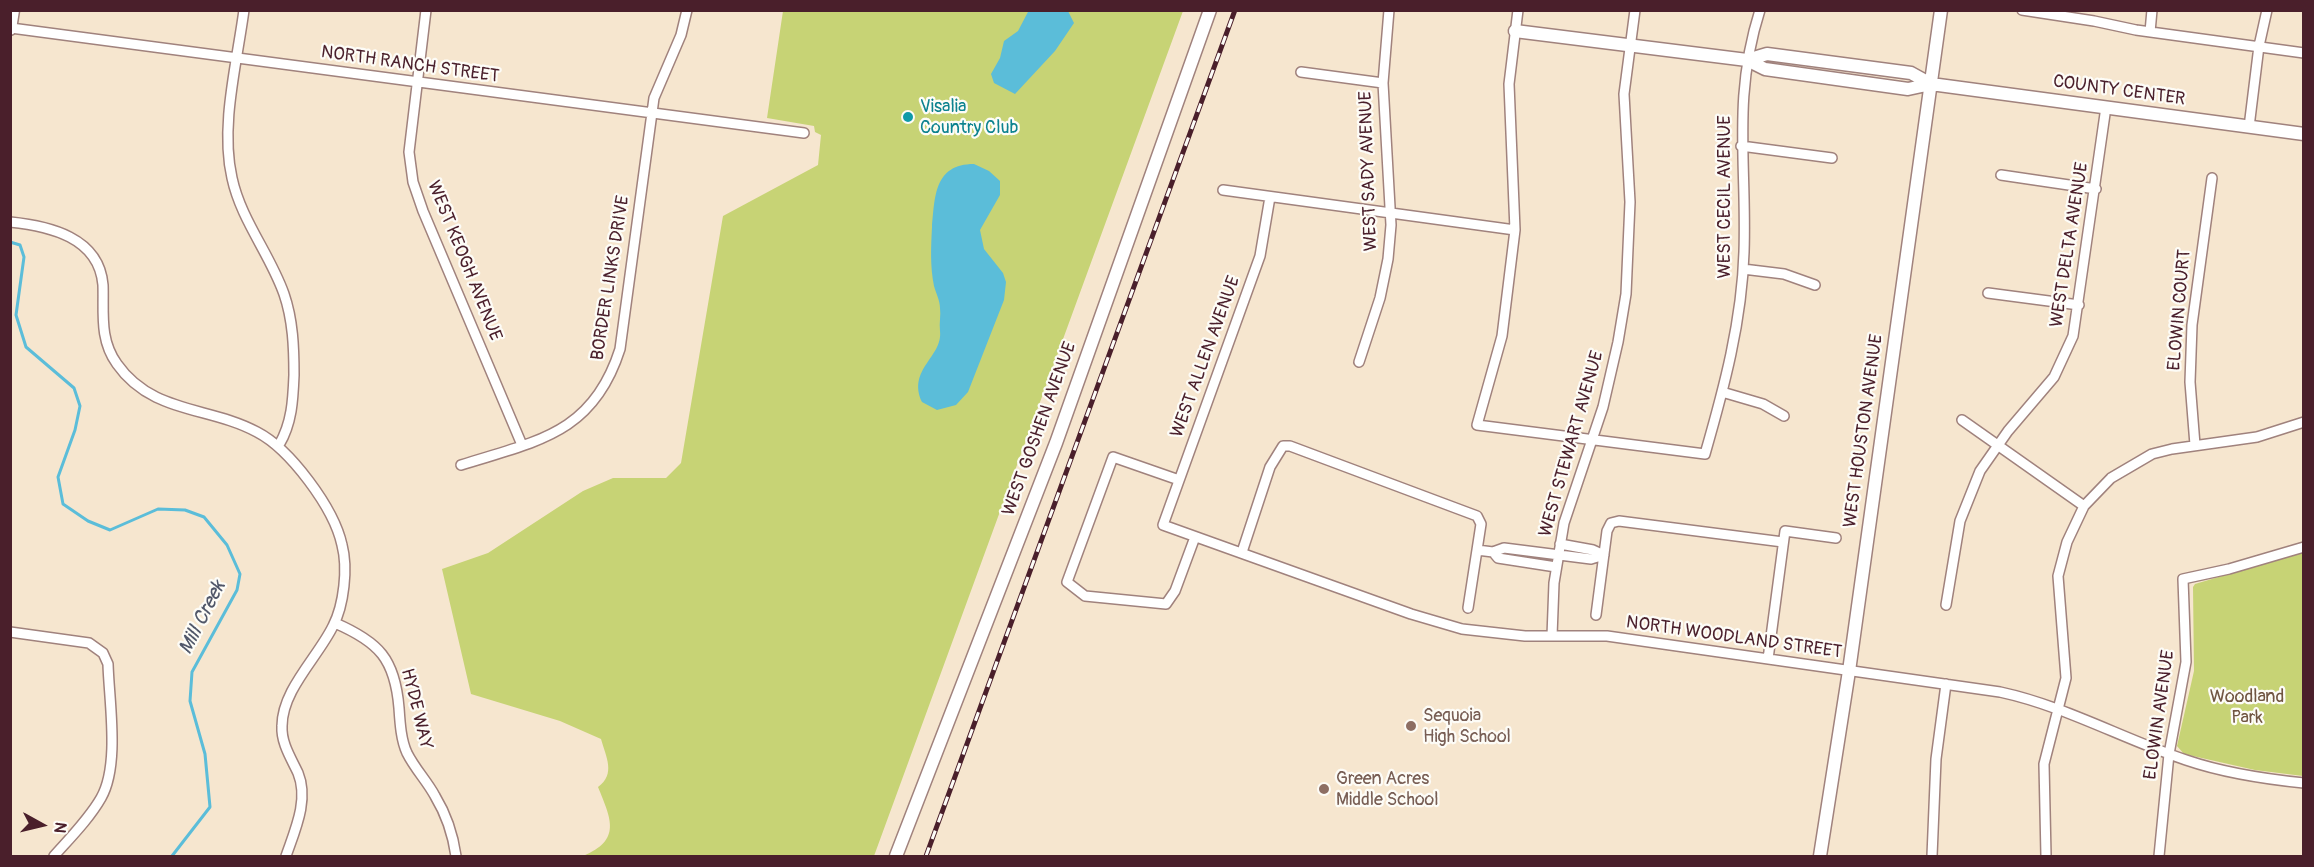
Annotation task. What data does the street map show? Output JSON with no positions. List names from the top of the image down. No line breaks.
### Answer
{"streets":{"main road":["COUNTY CENTER","WEST GOSHEN AVENUE","WEST HOUSTON AVENUE"],"street":["NORTH RANCH STREET","WEST SADY AVENUE","WEST CECIL AVENUE","WEST DELTA AVENUE","WEST KEOGH AVENUE","BORDER LINKS DRIVE","ELOWIN COURT","WEST ALLEN AVENUE","WEST STEWART AVENUE","NORTH WOODLAND STREET","HYDE WAY","ELOWIN AVENUE"]},"crossings":[["NORTH RANCH STREET","WEST KEOGH AVENUE"],["NORTH RANCH STREET","BORDER LINKS DRIVE"],["COUNTY CENTER","WEST CECIL AVENUE"],["COUNTY CENTER","WEST DELTA AVENUE"],["COUNTY CENTER","WEST HOUSTON AVENUE"],["COUNTY CENTER","WEST STEWART AVENUE"],["WEST CECIL AVENUE","WEST STEWART AVENUE"],["WEST KEOGH AVENUE","BORDER LINKS DRIVE"],["WEST ALLEN AVENUE","NORTH WOODLAND STREET"],["WEST HOUSTON AVENUE","NORTH WOODLAND STREET"],["WEST STEWART AVENUE","NORTH WOODLAND STREET"],["NORTH WOODLAND STREET","ELOWIN AVENUE"]],"water":["Mill Creek"],"parks":["Woodland Park"],"places":["Visalia Country Club","Sequoia High School","Green Acres Middle School"],"north":"right"}
